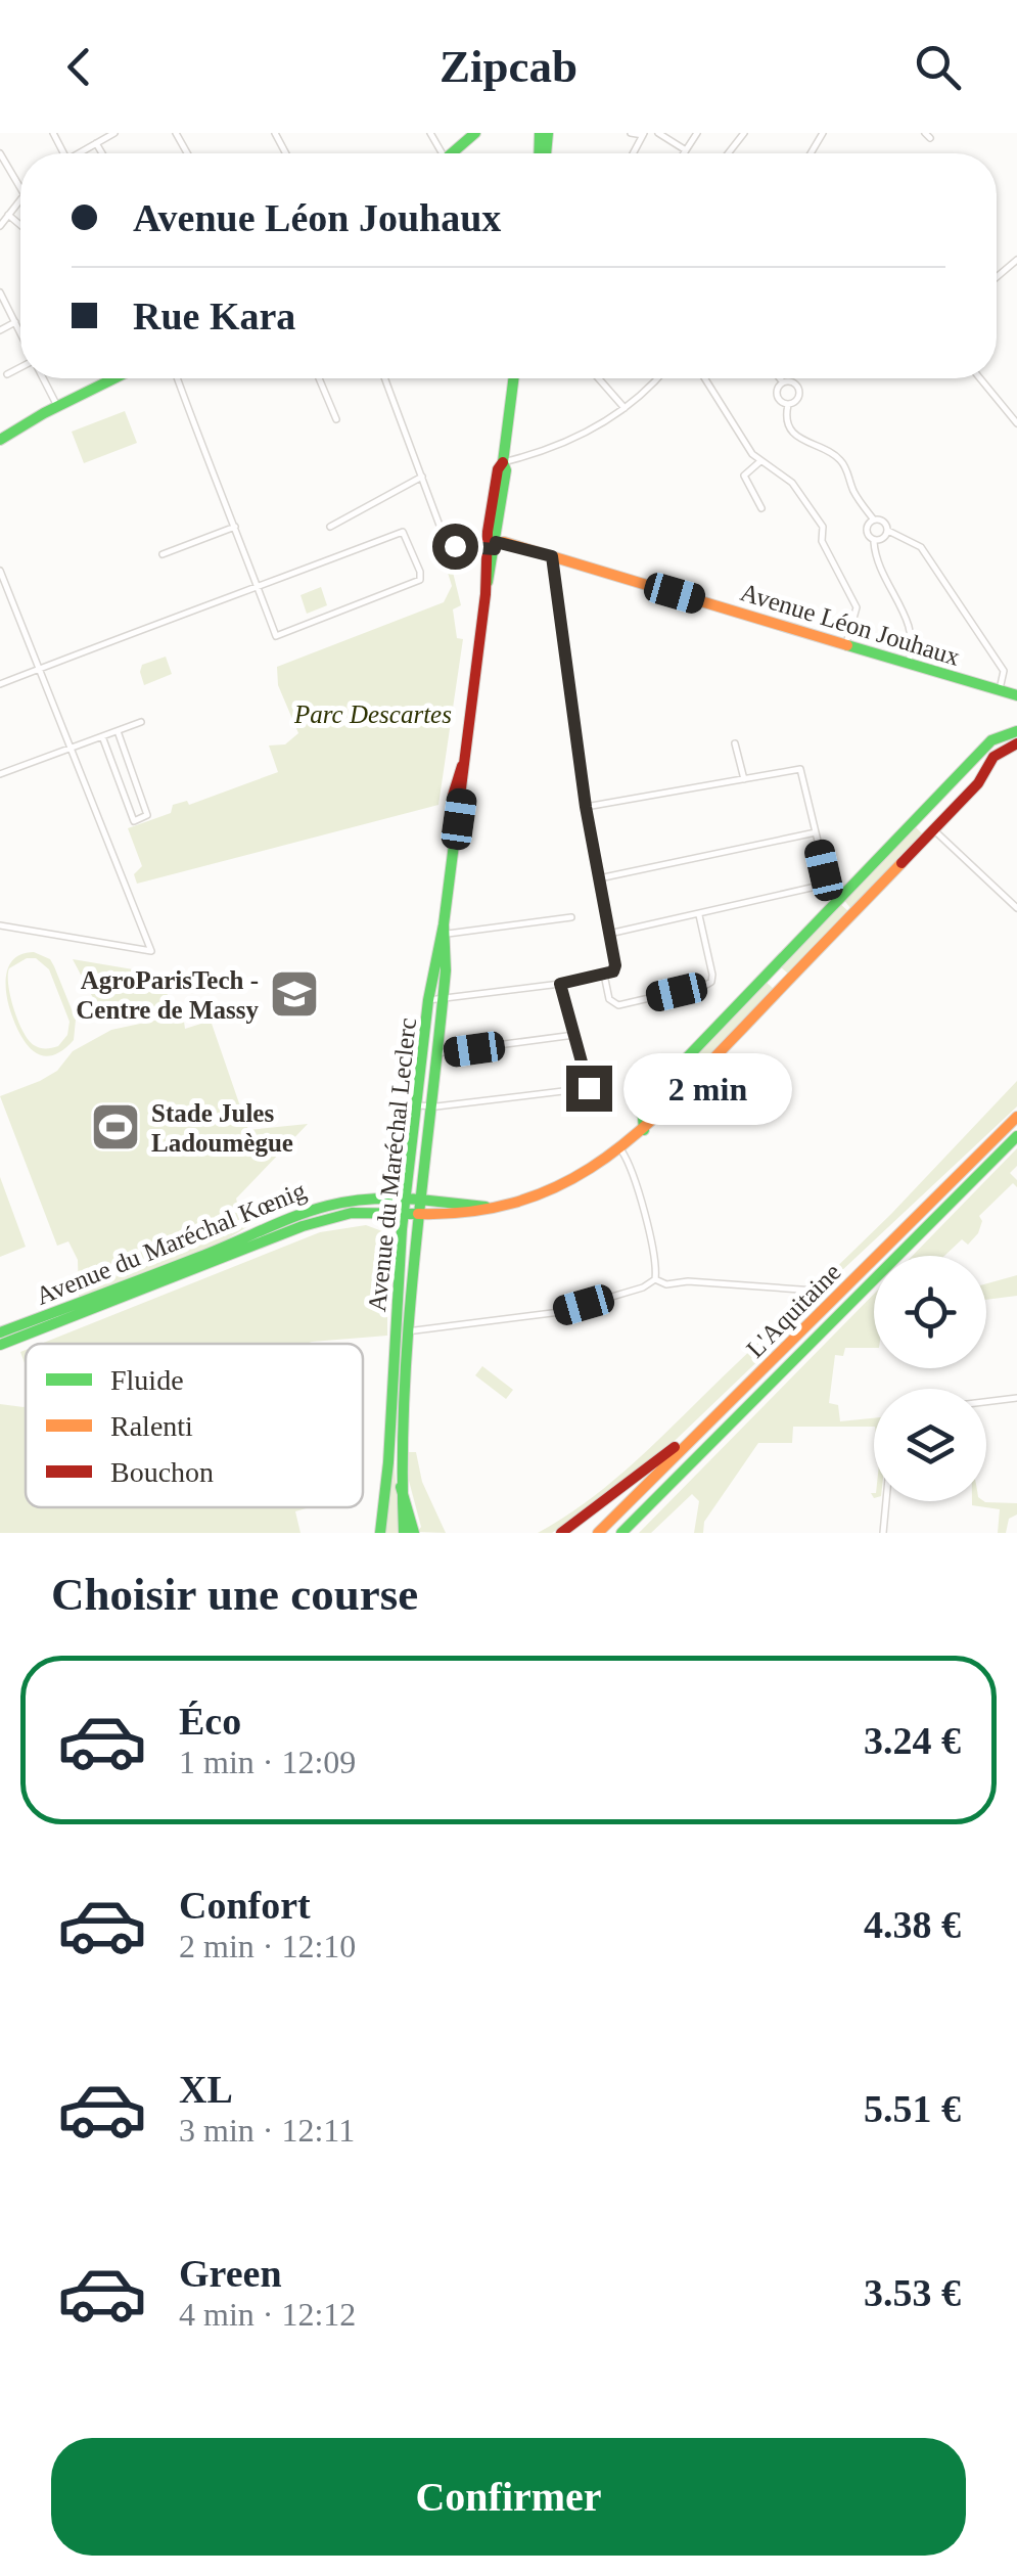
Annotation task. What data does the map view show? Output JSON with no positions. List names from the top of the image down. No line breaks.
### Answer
{"streets":{"main road":["Avenue Léon Jouhaux","Avenue du Maréchal Leclerc","Avenue du Maréchal Kœnig","L'Aquitaine"]},"crossings":[["Avenue Léon Jouhaux","Avenue du Maréchal Leclerc"],["Avenue du Maréchal Leclerc","Avenue du Maréchal Kœnig"]],"parks":["Parc Descartes"],"places":{"school or university":["AgroParisTech - Centre de Massy"],"sports":["Stade Jules Ladoumègue"]},"legend":["Fluide","Ralenti","Bouchon"],"page":{"header":"Zipcab","banner":["Avenue Léon Jouhaux","Rue Kara"],"bubble":"2 min","heading":"Choisir une course","list":[{"name":"Éco","note":"1 min · 12:09","value":"3.24 €"},{"name":"Confort","note":"2 min · 12:10","value":"4.38 €"},{"name":"XL","note":"3 min · 12:11","value":"5.51 €"},{"name":"Green","note":"4 min · 12:12","value":"3.53 €"}],"buttons":"Confirmer"}}
